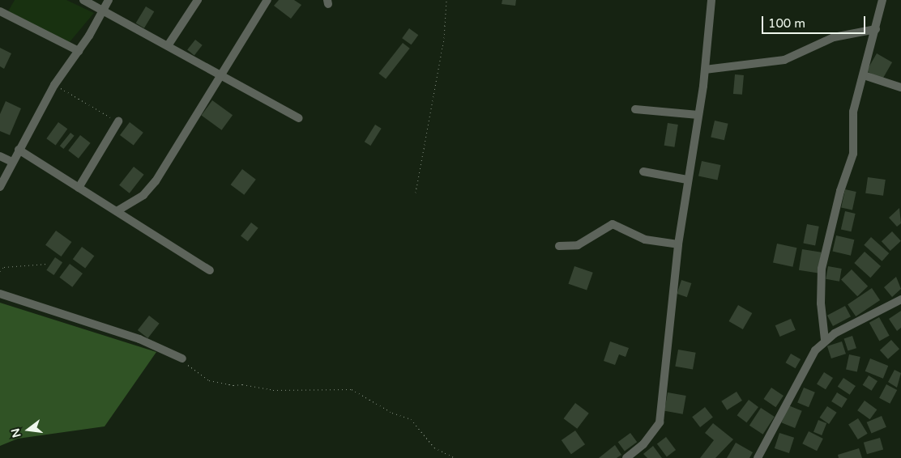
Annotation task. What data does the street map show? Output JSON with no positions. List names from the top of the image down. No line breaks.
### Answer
{"scale_bar":"100 m","north":"left"}
